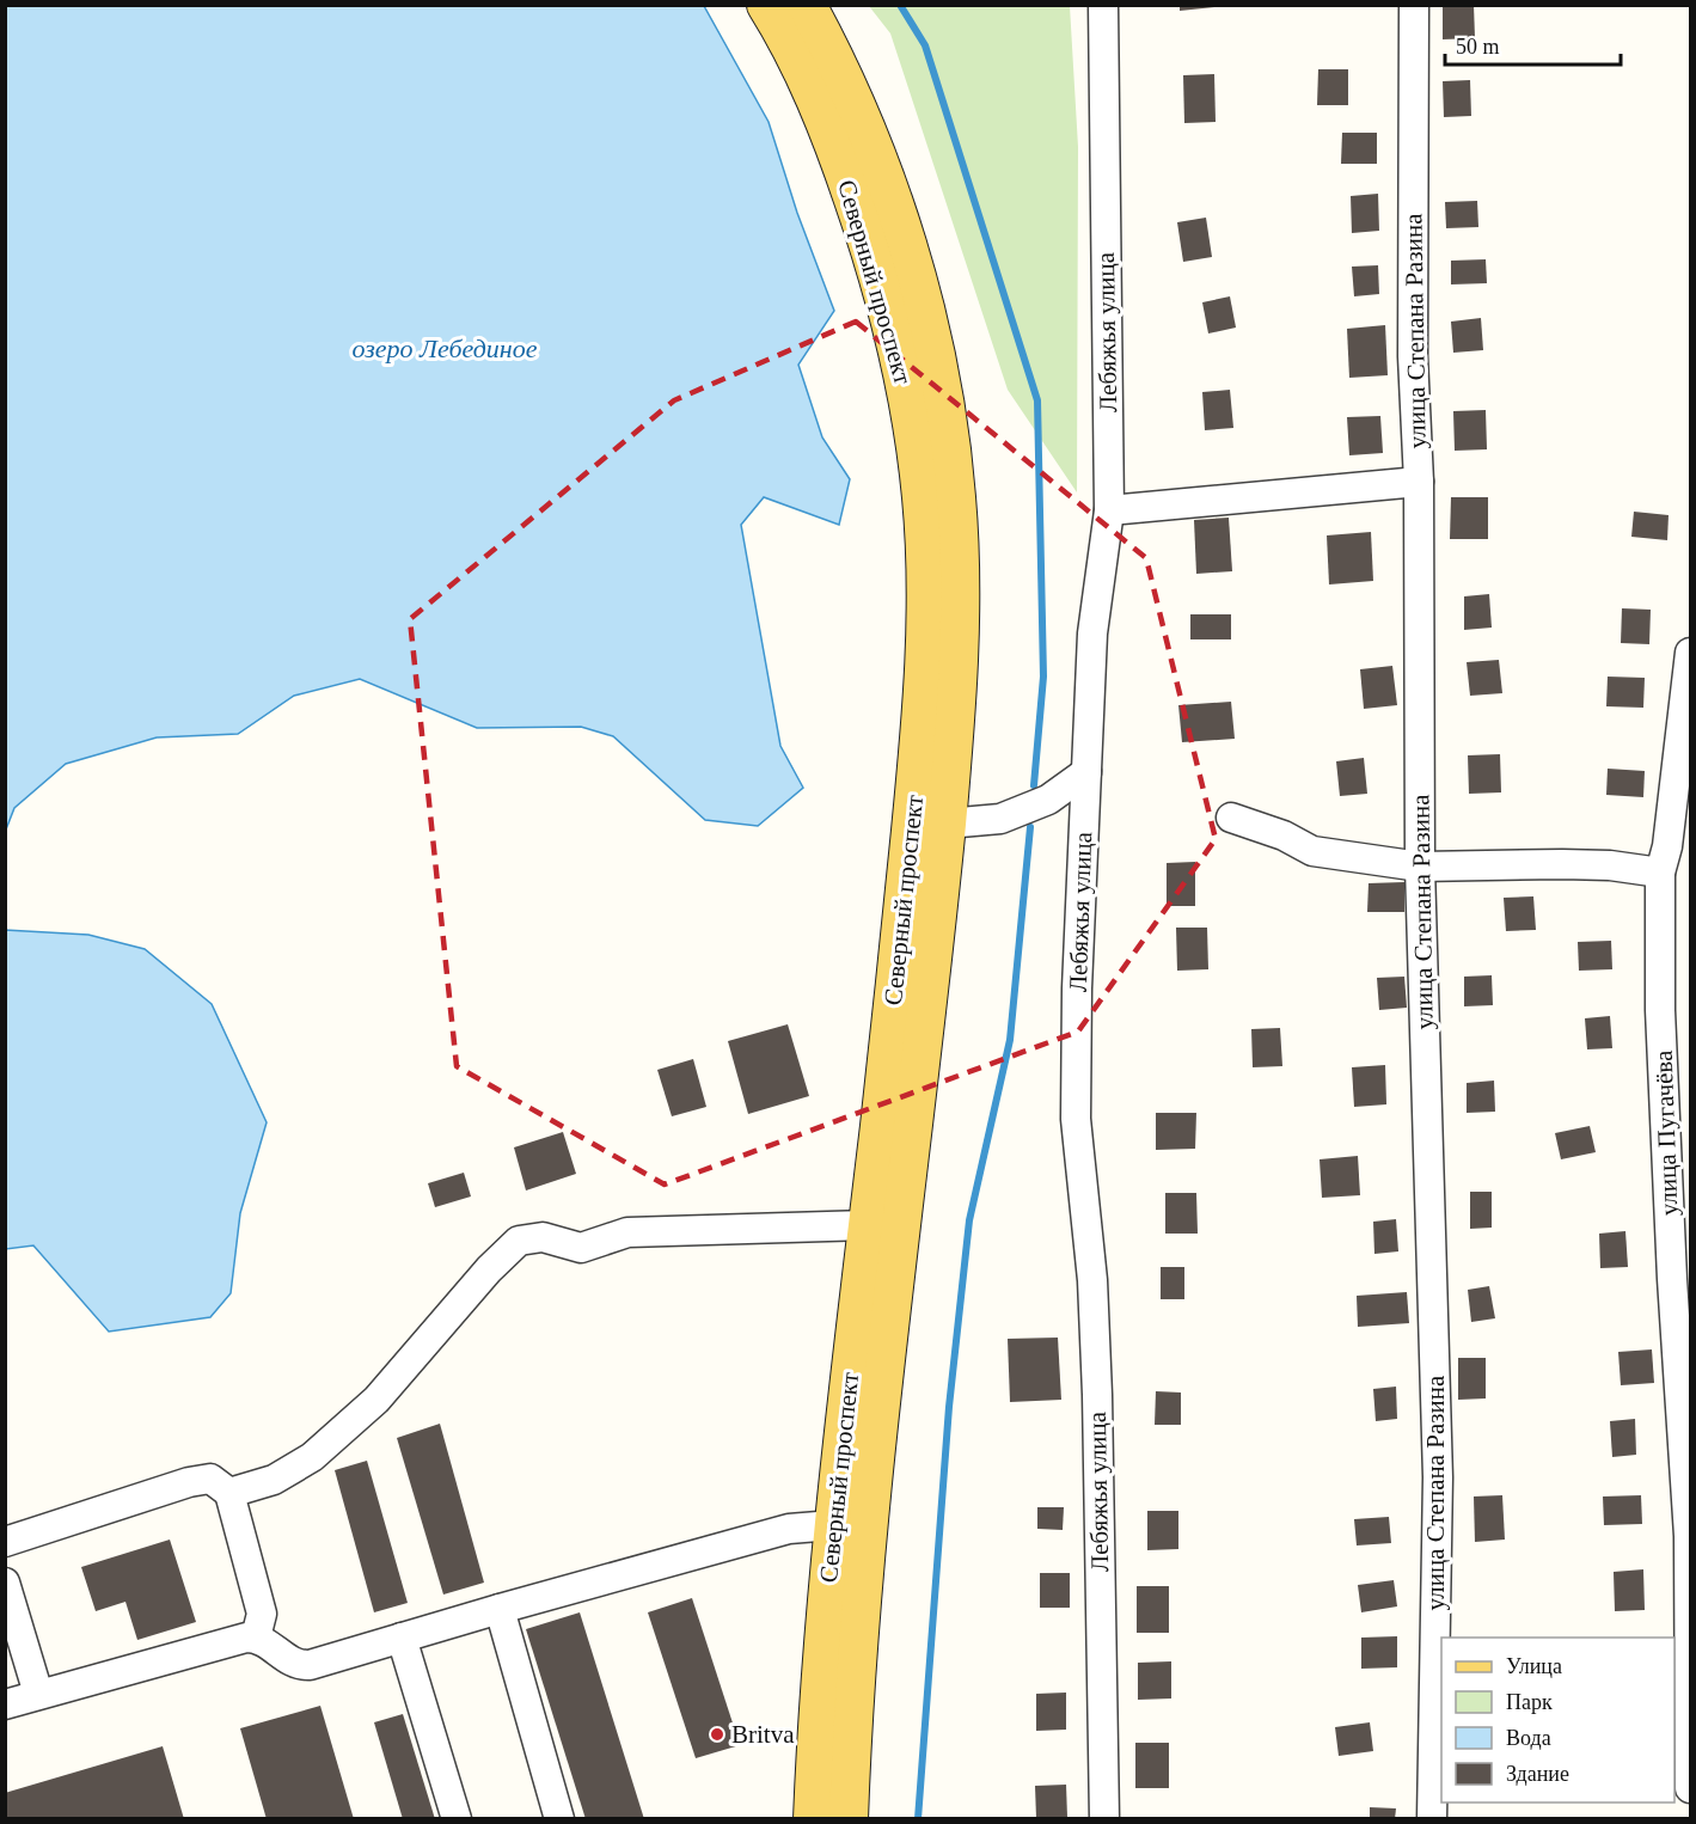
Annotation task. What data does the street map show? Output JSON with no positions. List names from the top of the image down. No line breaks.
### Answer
{"streets":{"main road":["Северный проспект"],"street":["улица Степана Разина","Лебяжья улица","улица Пугачёва"]},"water":["озеро Лебединое"],"places":["Britva"],"legend":["Улица","Парк","Вода","Здание"],"scale_bar":"50 m"}
